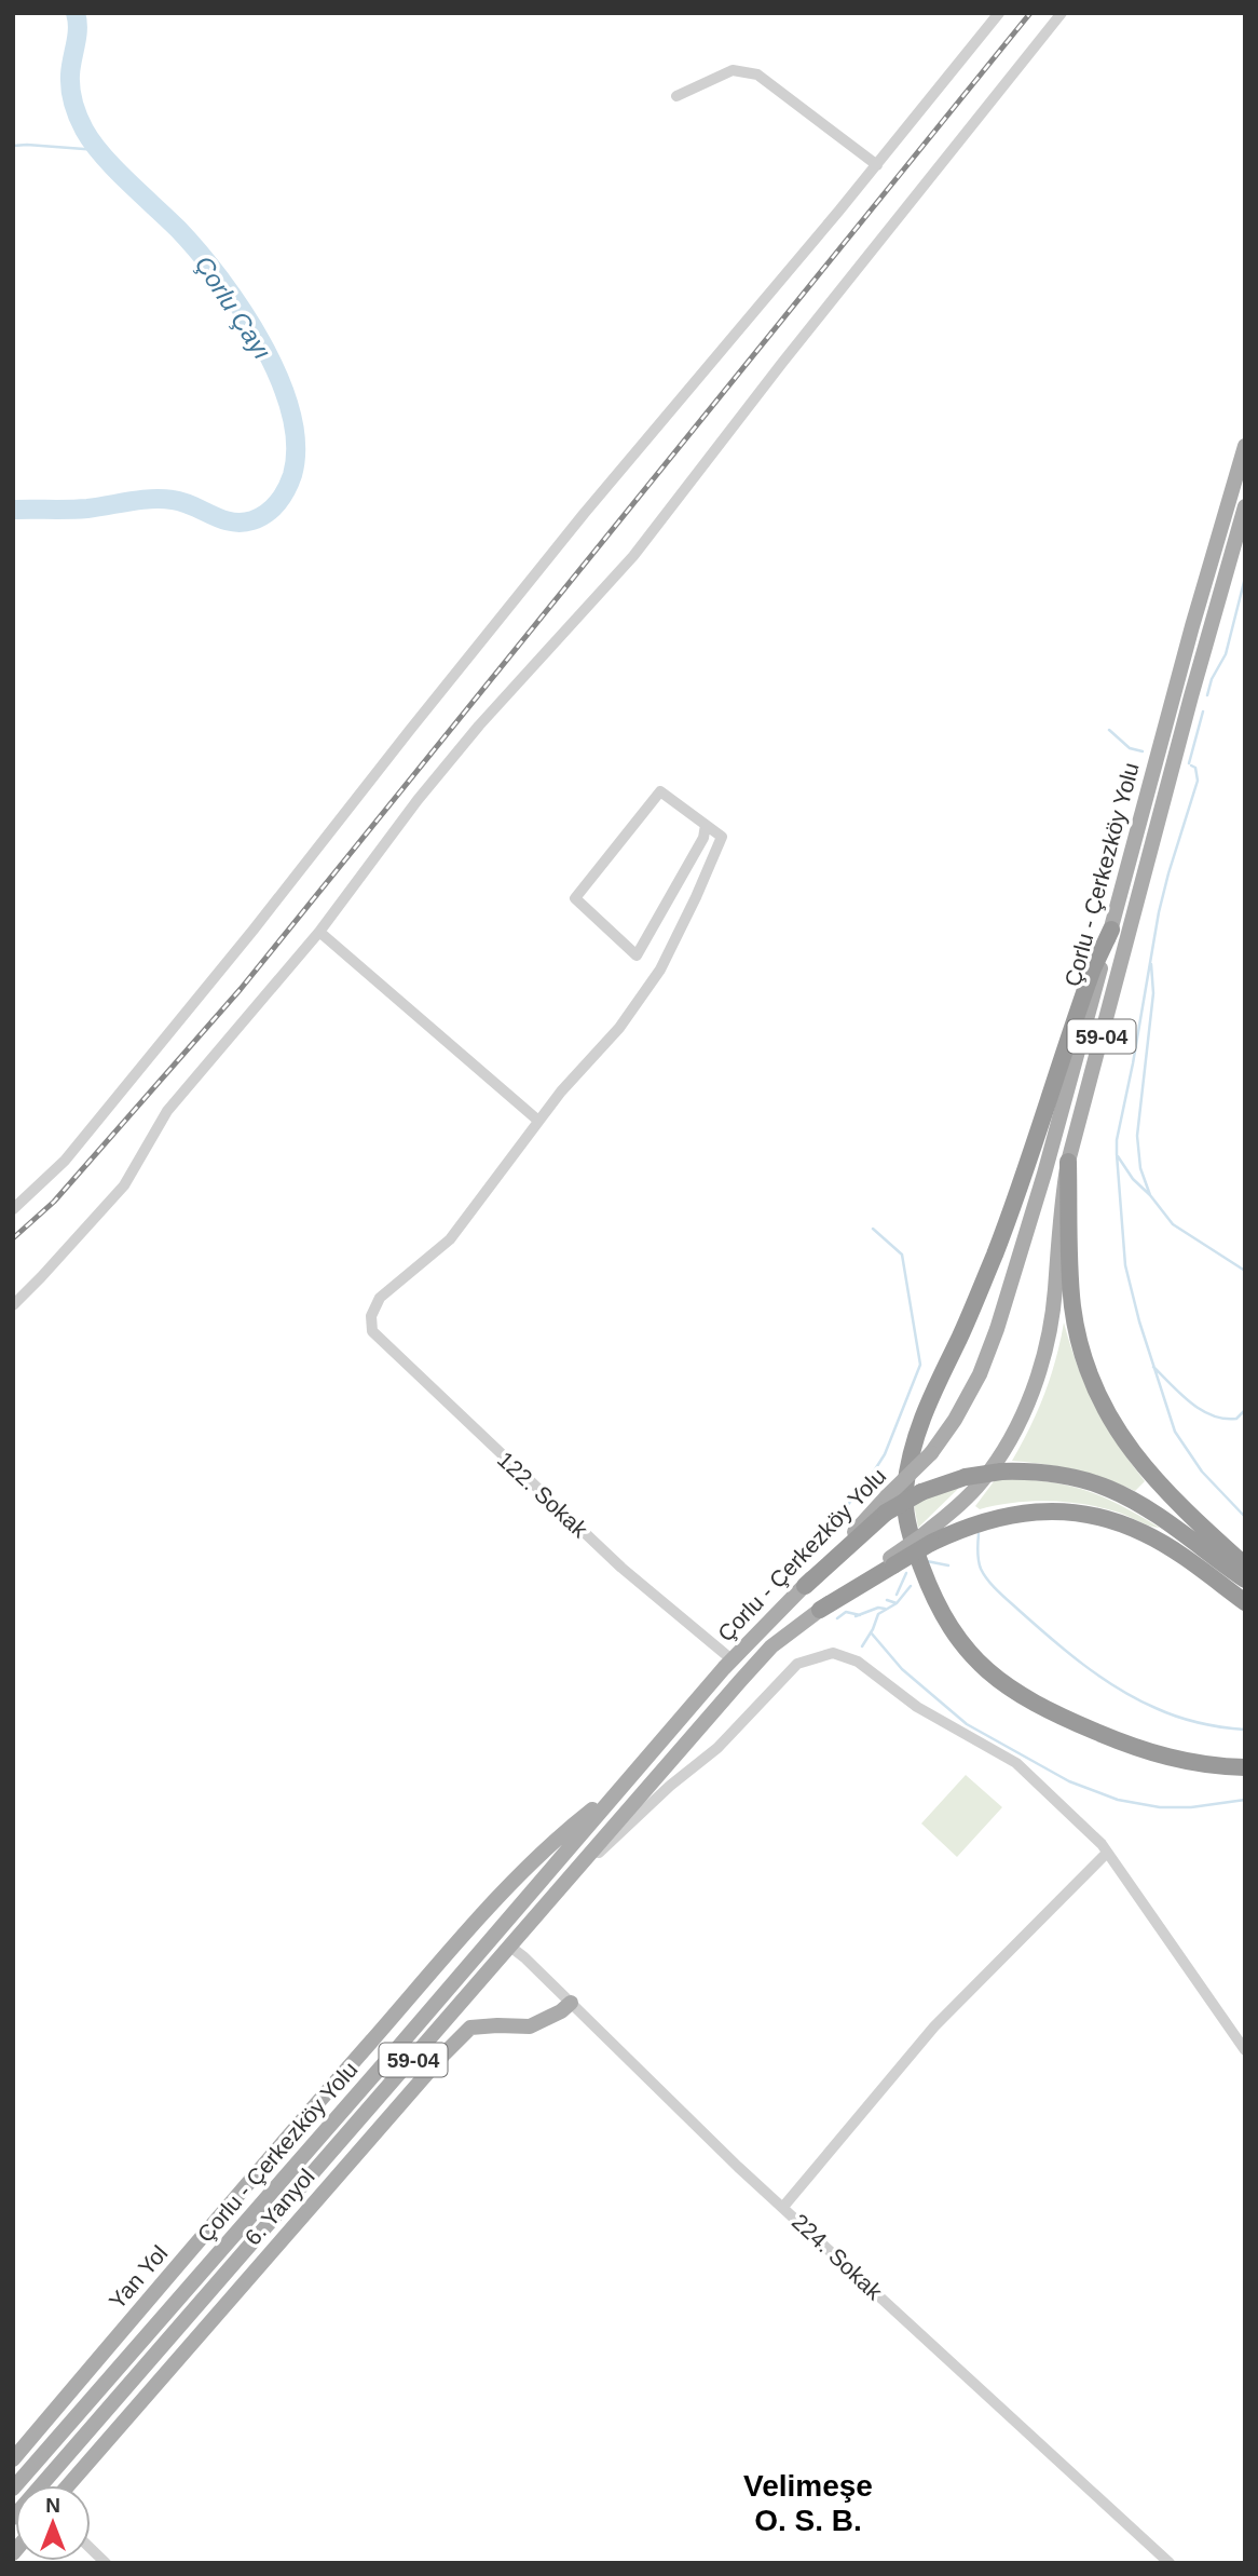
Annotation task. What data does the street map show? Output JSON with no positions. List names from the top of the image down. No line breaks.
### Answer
{"streets":{"main road":["Çorlu - Çerkezköy Yolu","59-04","6. Yanyol","Yan Yol"],"street":["122. Sokak","224. Sokak"]},"crossings":[["Çorlu - Çerkezköy Yolu","122. Sokak"],["Çorlu - Çerkezköy Yolu","224. Sokak"],["Çorlu - Çerkezköy Yolu","Yan Yol"],["6. Yanyol","224. Sokak"]],"districts":["Velimeşe O. S. B."],"water":["Çorlu Çayı"],"north":"top"}
